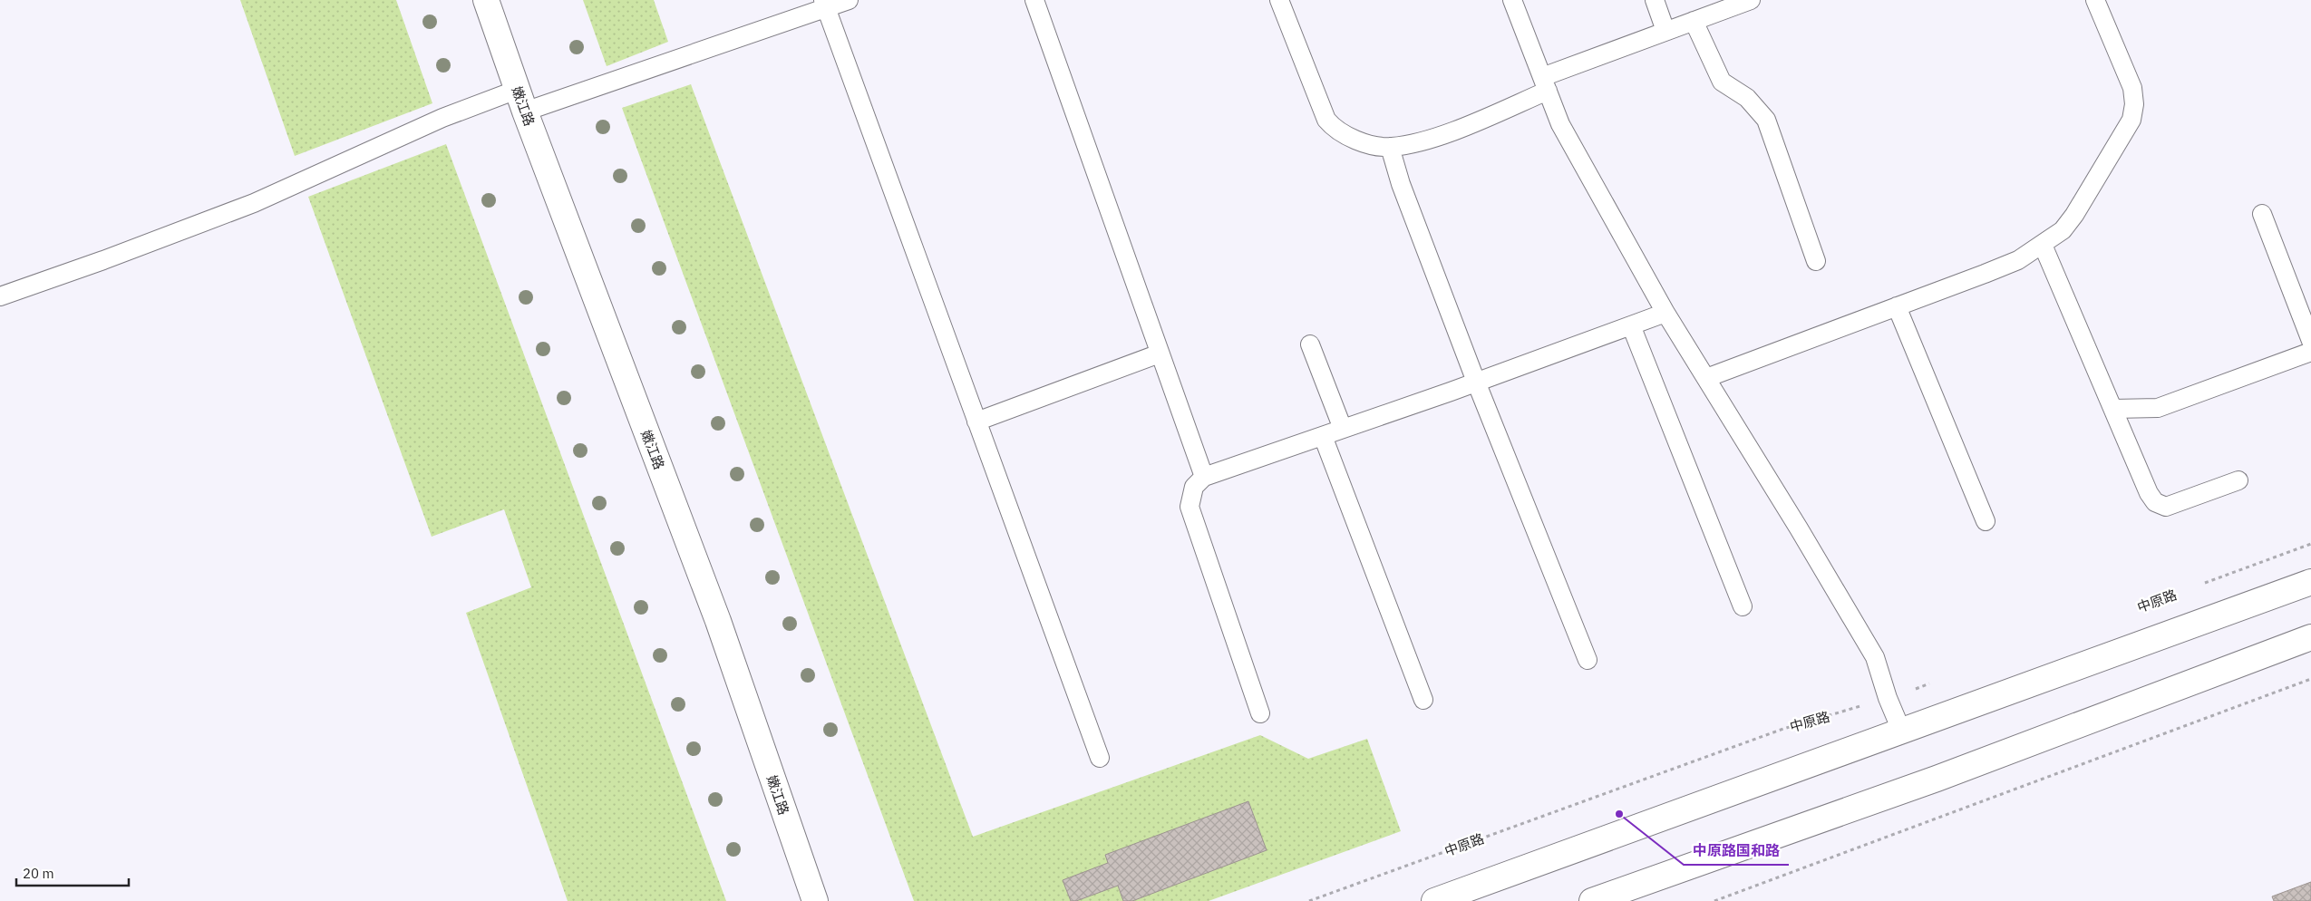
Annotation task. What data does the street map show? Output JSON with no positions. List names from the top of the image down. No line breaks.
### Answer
{"streets":{"main road":["嫩江路"],"path":["中原路"]},"places":["中原路国和路"],"scale_bar":"20 m"}
